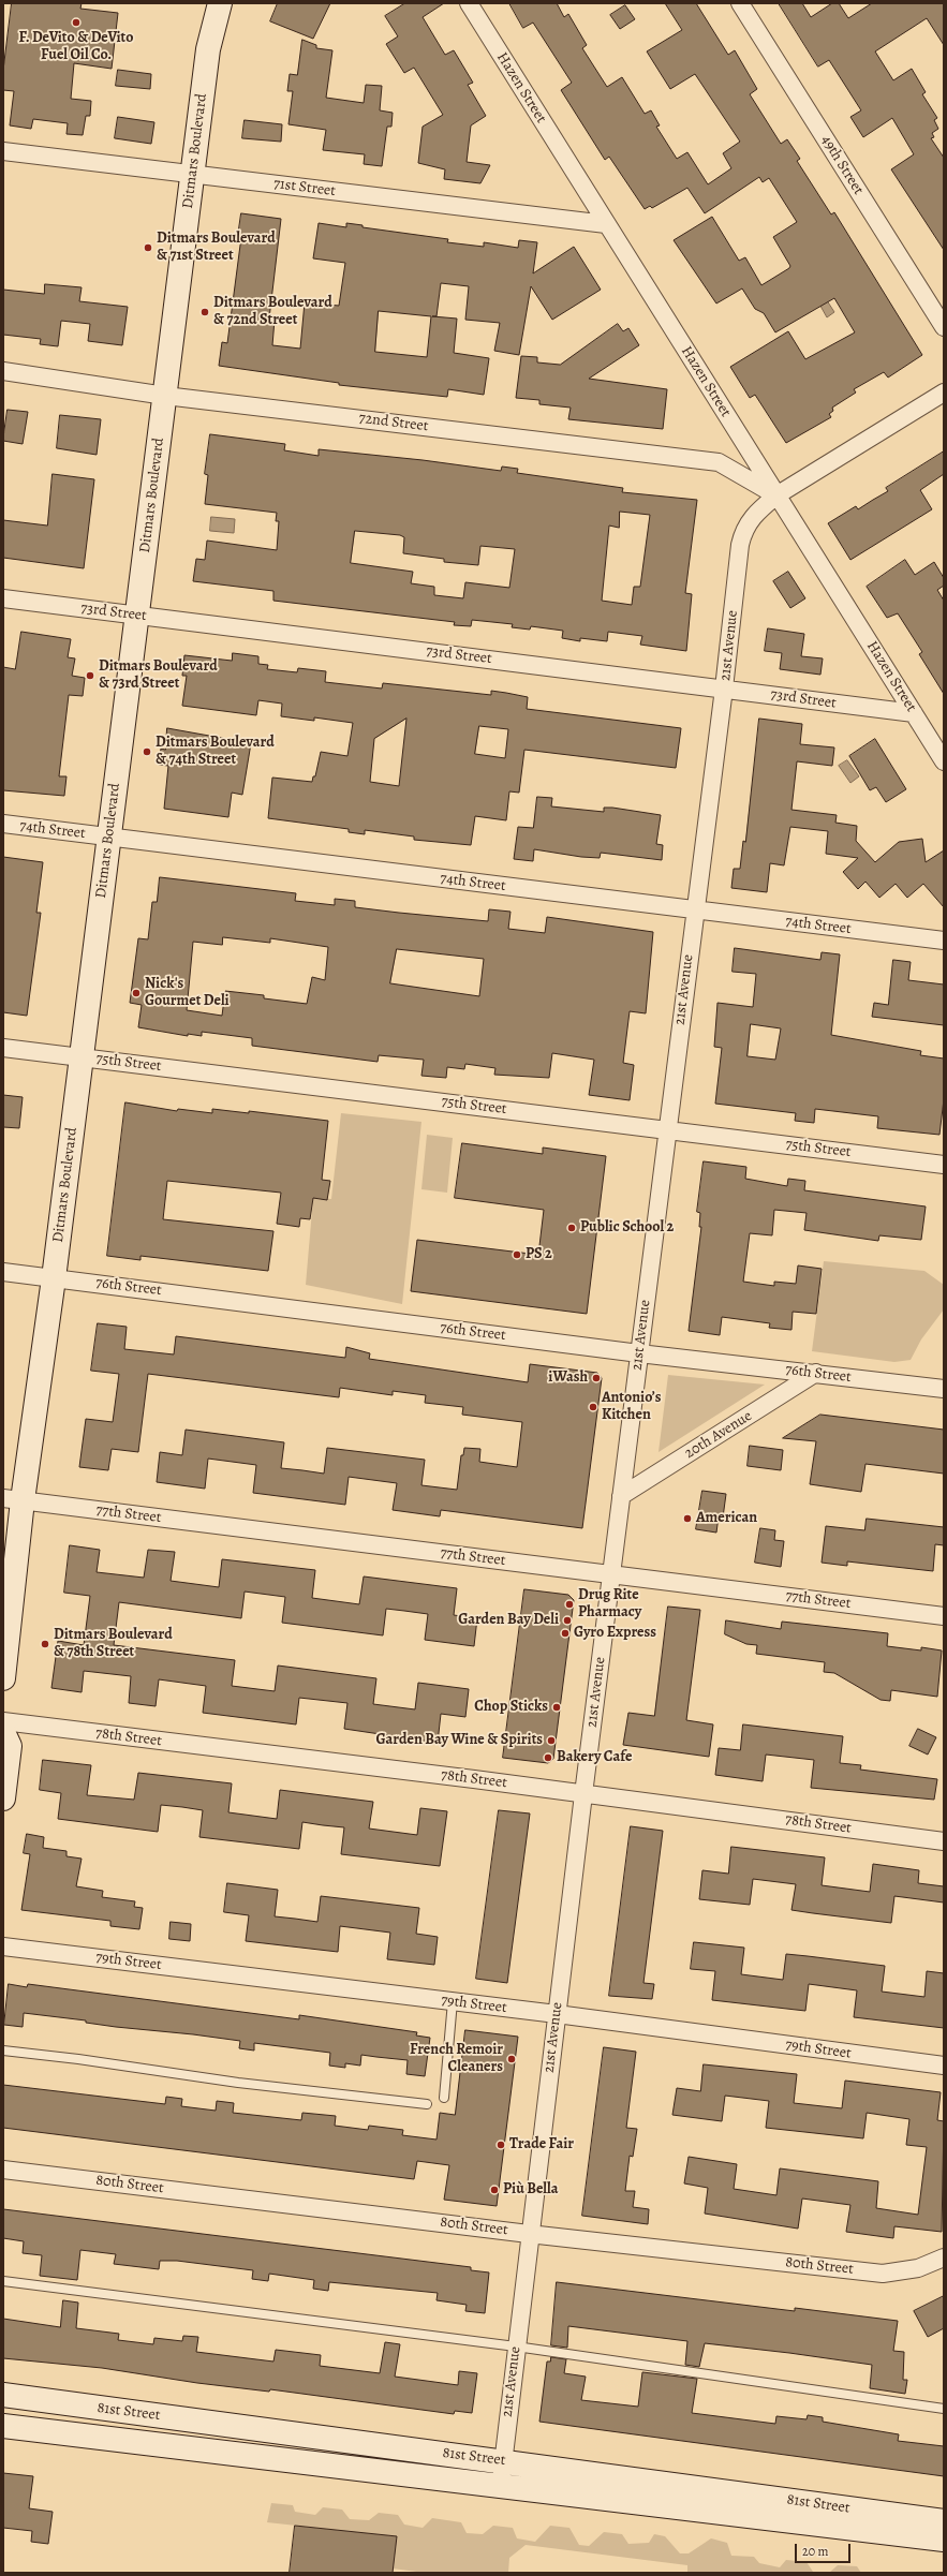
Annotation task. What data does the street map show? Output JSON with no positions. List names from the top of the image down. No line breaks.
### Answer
{"streets":{"street":["Hazen Street","Ditmars Boulevard","49th Street","71st Street","72nd Street","73rd Street","21st Avenue","74th Street","75th Street","76th Street","20th Avenue","77th Street","78th Street","79th Street","80th Street","81st Street"]},"crossings":[["Hazen Street","71st Street"],["Hazen Street","72nd Street"],["Hazen Street","73rd Street"],["Hazen Street","21st Avenue"],["Ditmars Boulevard","71st Street"],["Ditmars Boulevard","72nd Street"],["Ditmars Boulevard","73rd Street"],["Ditmars Boulevard","74th Street"],["Ditmars Boulevard","75th Street"],["Ditmars Boulevard","76th Street"],["Ditmars Boulevard","77th Street"],["72nd Street","21st Avenue"],["73rd Street","21st Avenue"],["21st Avenue","74th Street"],["21st Avenue","75th Street"],["21st Avenue","76th Street"],["21st Avenue","20th Avenue"],["21st Avenue","77th Street"],["21st Avenue","78th Street"],["21st Avenue","79th Street"],["21st Avenue","80th Street"],["21st Avenue","81st Street"],["76th Street","20th Avenue"]],"places":["F. DeVito & DeVito Fuel Oil Co.","Ditmars Boulevard & 71st Street","Ditmars Boulevard & 72nd Street","Ditmars Boulevard & 73rd Street","Ditmars Boulevard & 74th Street","Nick's Gourmet Deli","Public School 2","PS 2","iWash","Antonio’s Kitchen","American","Drug Rite Pharmacy","Garden Bay Deli","Gyro Express","Ditmars Boulevard & 78th Street","Chop Sticks","Garden Bay Wine & Spirits","Bakery Cafe","French Remoir Cleaners","Trade Fair","Più Bella"],"scale_bar":"20 m"}
